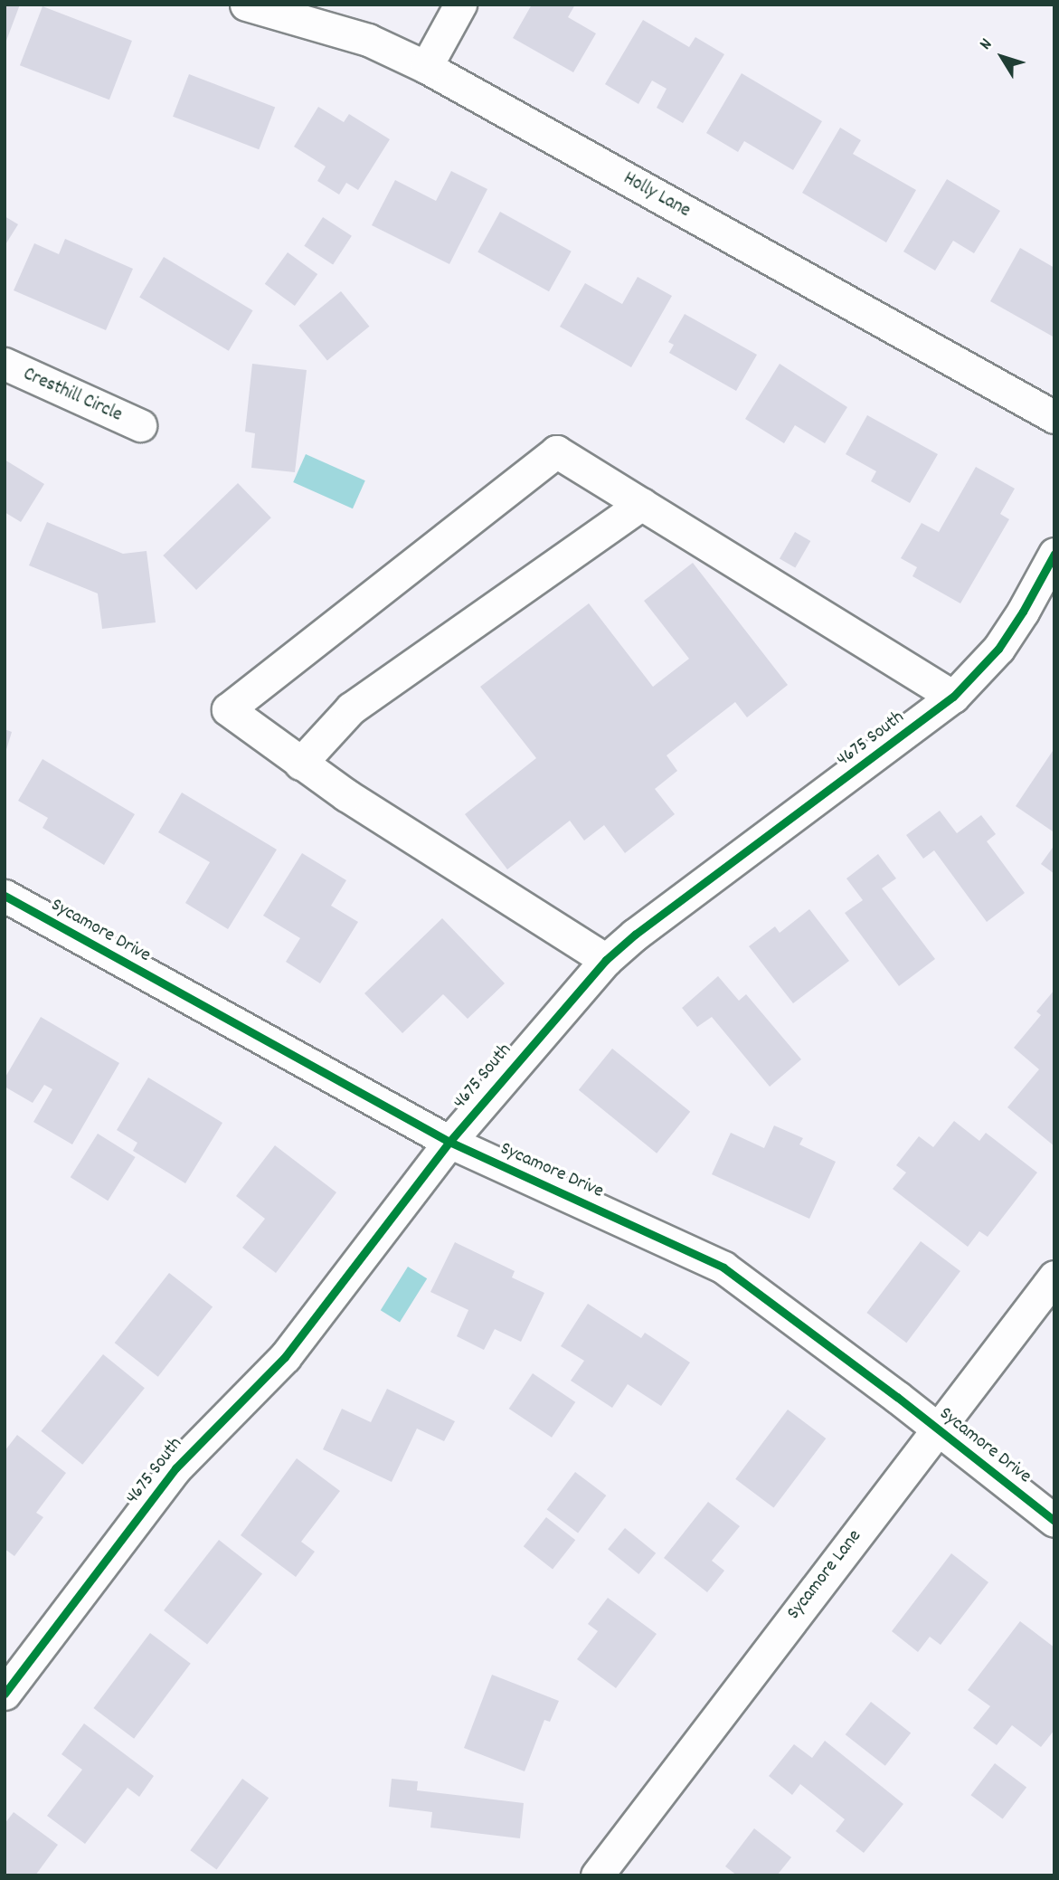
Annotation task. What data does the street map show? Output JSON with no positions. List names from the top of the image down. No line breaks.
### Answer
{"streets":{"street":["Holly Lane","Cresthill Circle","4675 South","Sycamore Drive","Sycamore Lane"]},"crossings":[["4675 South","Sycamore Drive"],["Sycamore Drive","Sycamore Lane"]],"north":"top left"}
